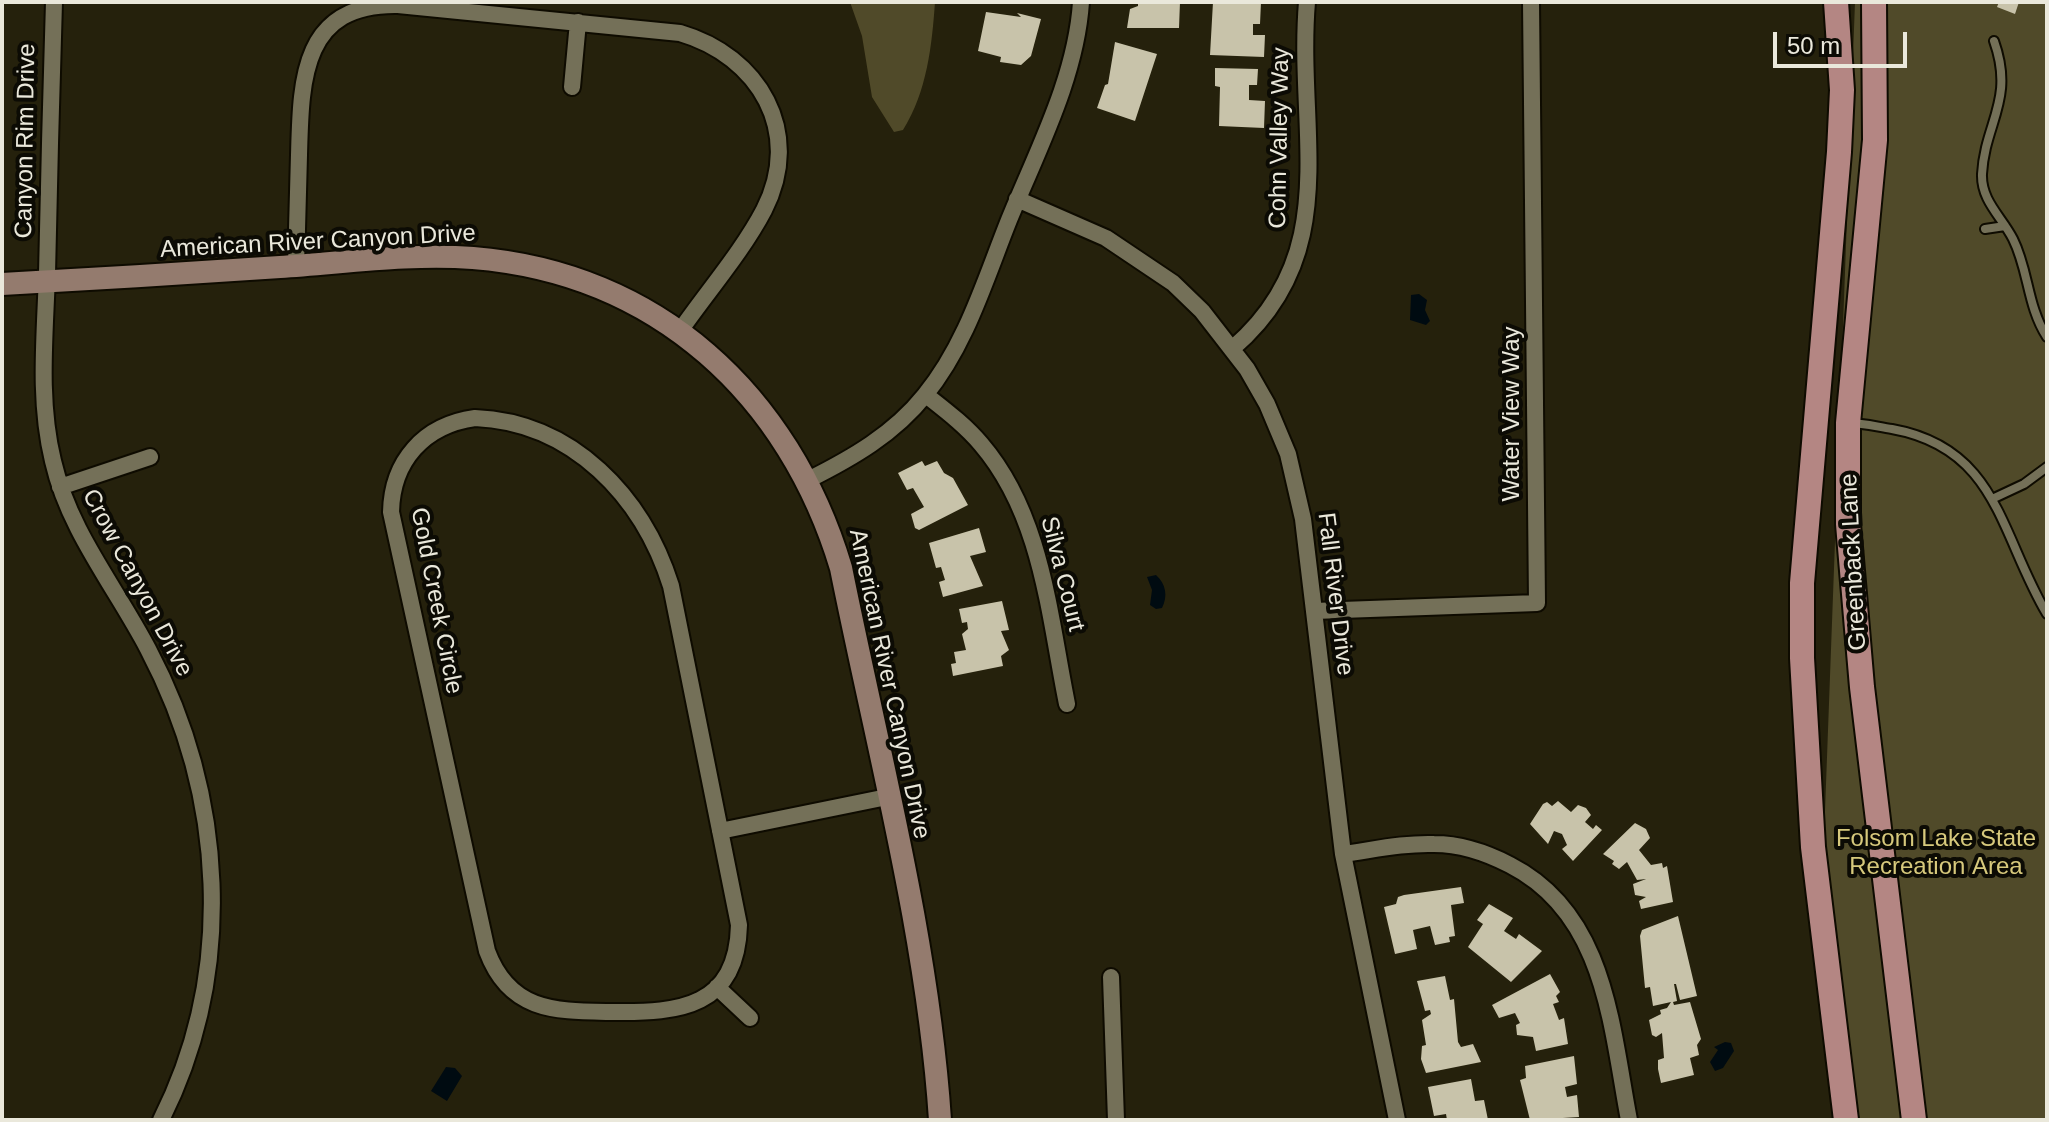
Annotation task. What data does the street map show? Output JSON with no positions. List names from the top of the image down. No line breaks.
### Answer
{"streets":{"main road":["American River Canyon Drive","Greenback Lane"],"street":["Cohn Valley Way","Canyon Rim Drive","Water View Way","Silva Court","Crow Canyon Drive","Fall River Drive","Gold Creek Circle"]},"crossings":[["Cohn Valley Way","Fall River Drive"],["Canyon Rim Drive","American River Canyon Drive"],["Canyon Rim Drive","Crow Canyon Drive"],["American River Canyon Drive","Crow Canyon Drive"],["Water View Way","Fall River Drive"]],"parks":["Folsom Lake State Recreation Area"],"scale_bar":"50 m"}
